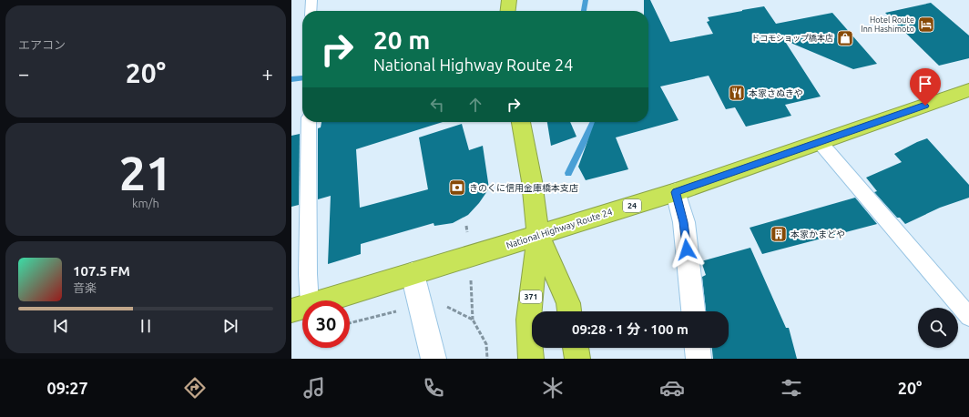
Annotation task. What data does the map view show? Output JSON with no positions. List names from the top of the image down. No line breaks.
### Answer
{"streets":{"highway":["24","National Highway Route 24","371"]},"crossings":[["National Highway Route 24","371"]],"places":{"hotel":["Hotel Route Inn Hashimoto"],"shop":["ドコモショップ橋本店"],"restaurant":["本家さぬきや"],"bank":["きのくに信用金庫橋本支店"],"building":["本家かまどや"]},"page":{"tile":["エアコン",["21","km/h"]],"turn":["20 m","National Highway Route 24"],"heat":["−","20°","+"],"song":["107.5 FM","音楽"],"limit":"30","trip":"09:28 · 1 分 · 100 m","tabs":["09:27","20°"]}}
